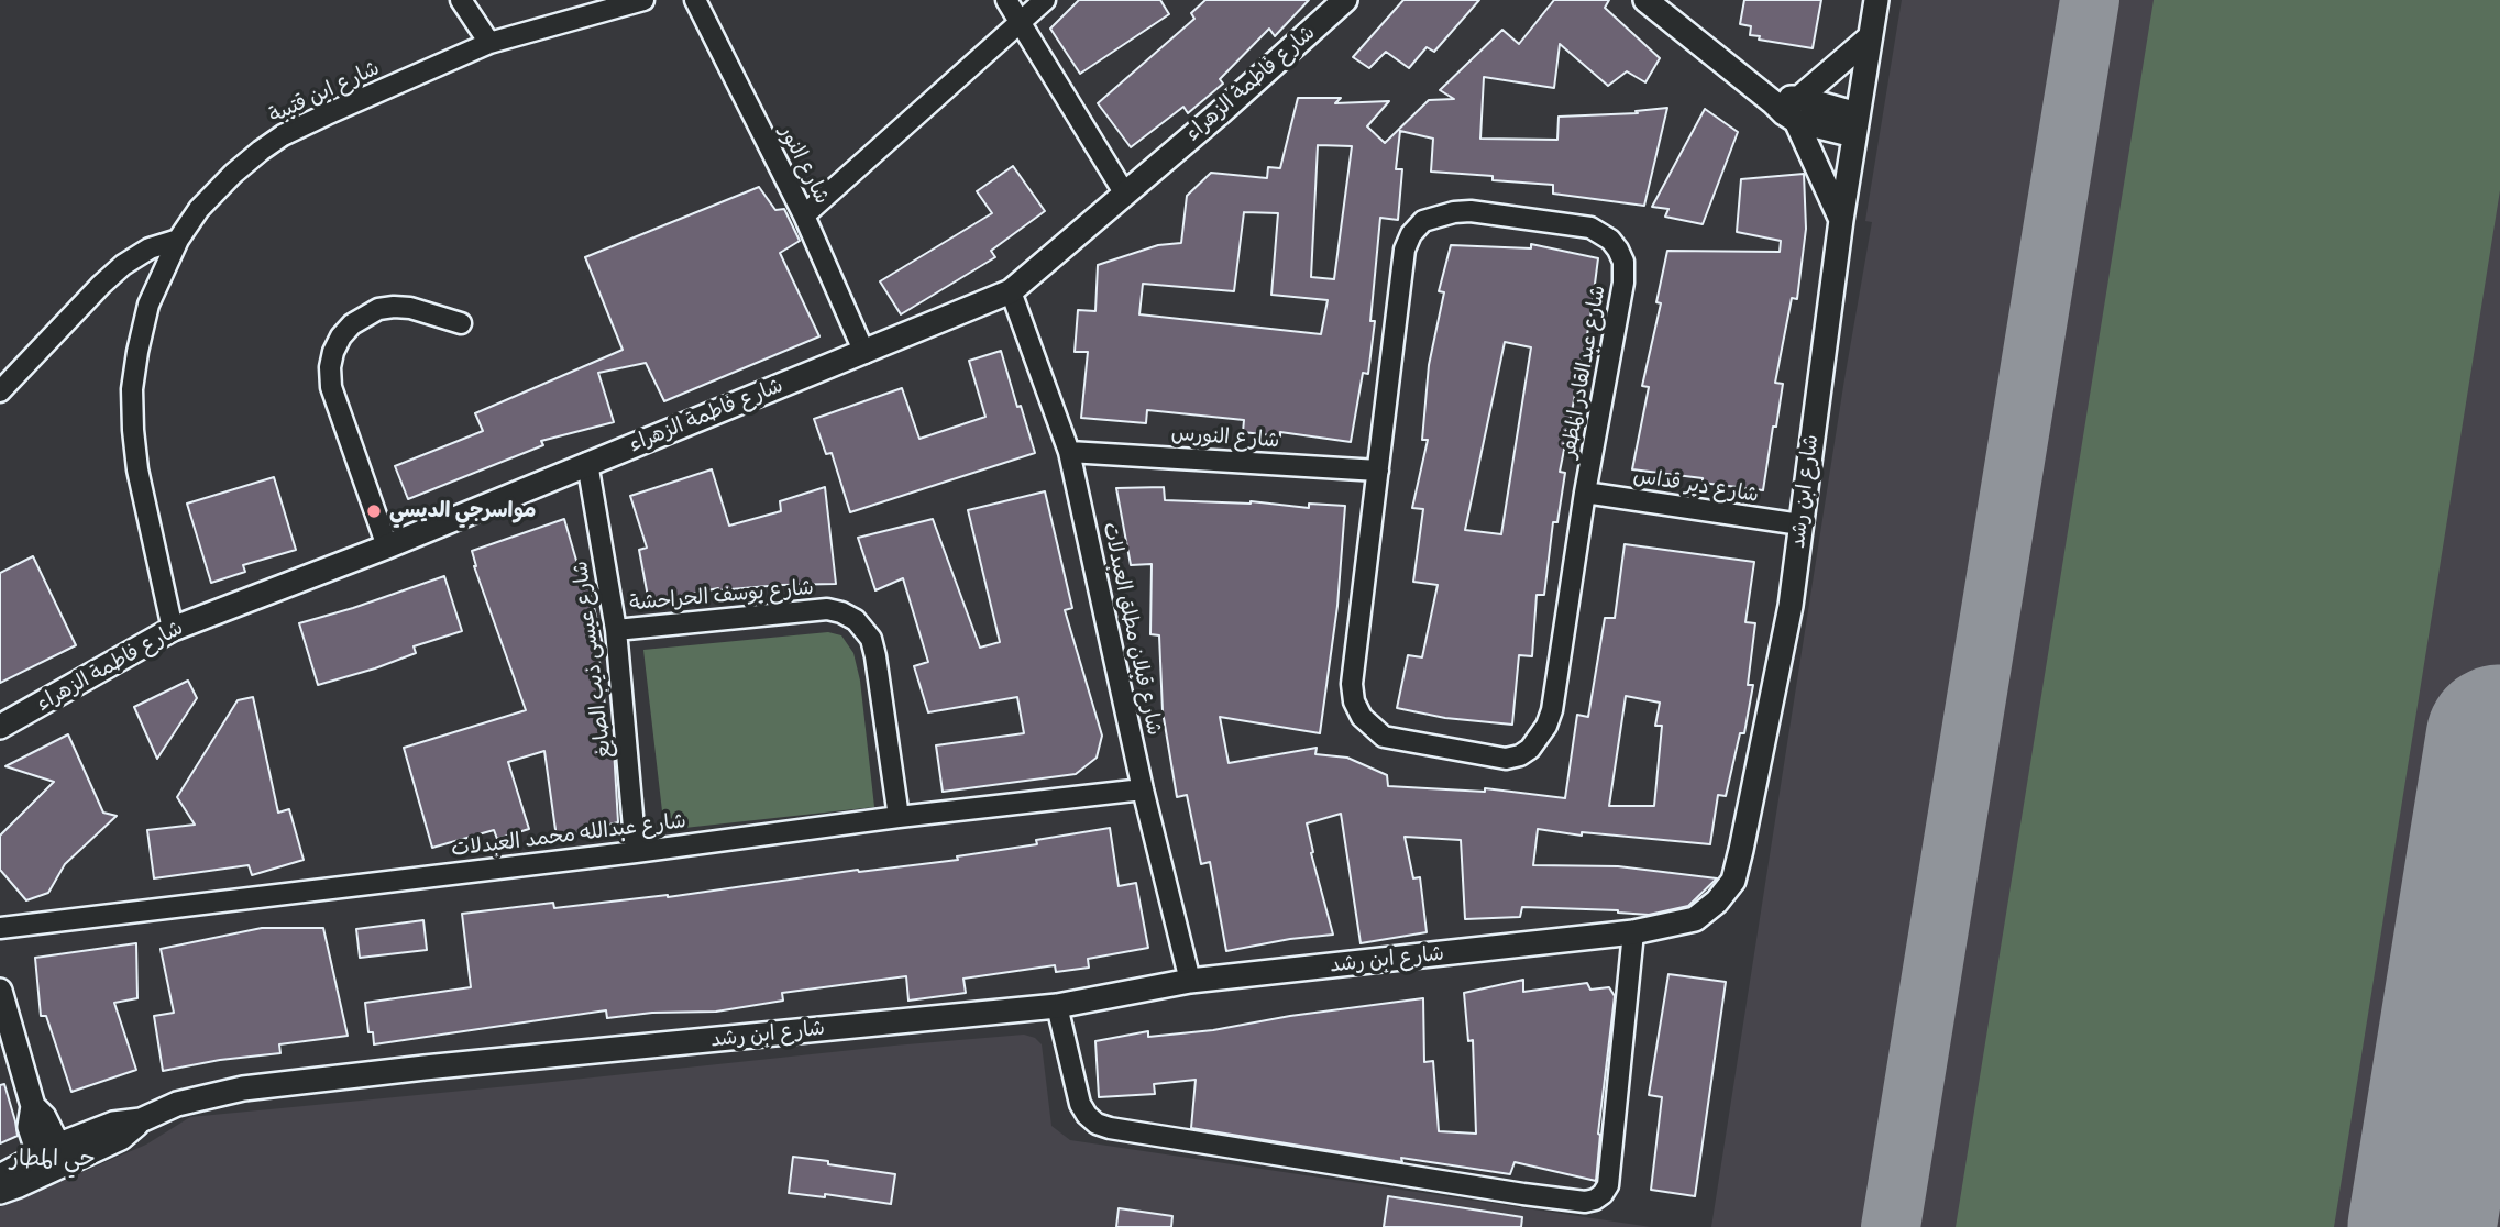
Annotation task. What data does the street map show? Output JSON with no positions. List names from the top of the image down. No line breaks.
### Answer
{"streets":{"street":["شارع فاطمة الزهراء","شارع ابن قتيبة","شارع النور","شارع عبدالقادر المظفر","شارع النورس","شارع دير قداس","شارع ابن رشد","شارع يوسف الحراحشة","شارع قبلان مطلق العبدلات","شارع عيسى ذيب الصايغ","شارع عبدالله محمد العبدلات"]},"crossings":[["شارع فاطمة الزهراء","شارع ابن قتيبة"],["شارع فاطمة الزهراء","شارع النور"],["شارع فاطمة الزهراء","شارع قبلان مطلق العبدلات"],["شارع فاطمة الزهراء","شارع عيسى ذيب الصايغ"],["شارع عبدالقادر المظفر","شارع النورس"],["شارع عبدالقادر المظفر","شارع دير قداس"],["شارع النورس","شارع قبلان مطلق العبدلات"],["شارع دير قداس","شارع ابن رشد"],["شارع ابن رشد","شارع قبلان مطلق العبدلات"],["شارع يوسف الحراحشة","شارع عيسى ذيب الصايغ"],["شارع يوسف الحراحشة","شارع عبدالله محمد العبدلات"],["شارع قبلان مطلق العبدلات","شارع عبدالله محمد العبدلات"],["شارع عيسى ذيب الصايغ","شارع عبدالله محمد العبدلات"]],"districts":["حي المطار"],"places":["مواسرجي الديسي"]}
